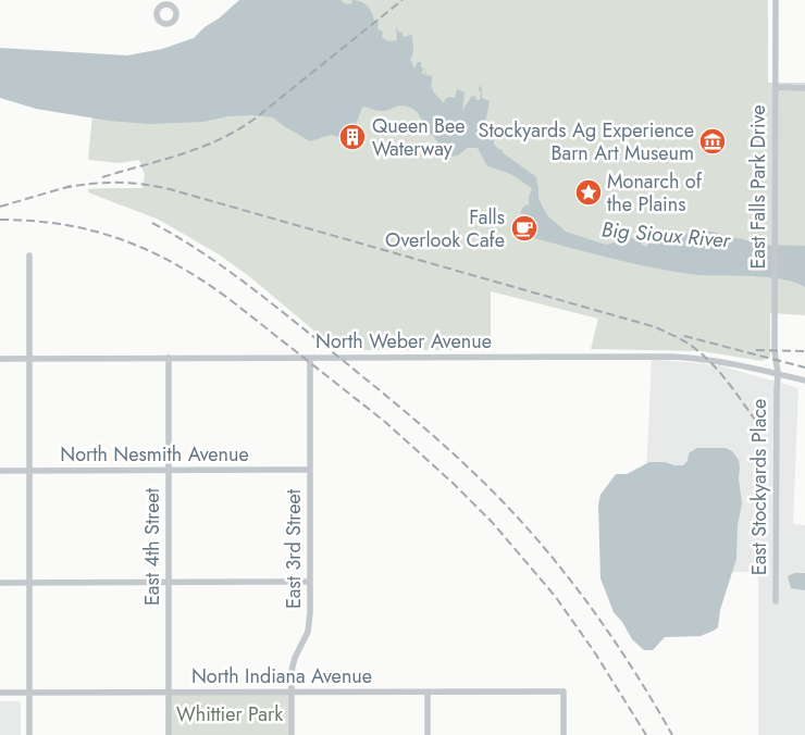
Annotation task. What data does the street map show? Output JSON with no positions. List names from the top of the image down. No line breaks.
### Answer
{"streets":{"street":["East Falls Park Drive","North Weber Avenue","North Nesmith Avenue","East Stockyards Place","East 4th Street","East 3rd Street","North Indiana Avenue"]},"crossings":[["East Falls Park Drive","North Weber Avenue"],["East Falls Park Drive","East Stockyards Place"],["North Weber Avenue","East Stockyards Place"],["North Weber Avenue","East 4th Street"],["North Weber Avenue","East 3rd Street"],["North Nesmith Avenue","East 4th Street"],["North Nesmith Avenue","East 3rd Street"],["East 4th Street","North Indiana Avenue"],["East 3rd Street","North Indiana Avenue"]],"water":["Big Sioux River"],"parks":["Whittier Park"],"places":{"building":["Queen Bee Waterway"],"museum":["Stockyards Ag Experience Barn Art Museum"],"place":["Monarch of the Plains"],"cafe":["Falls Overlook Cafe"]}}
